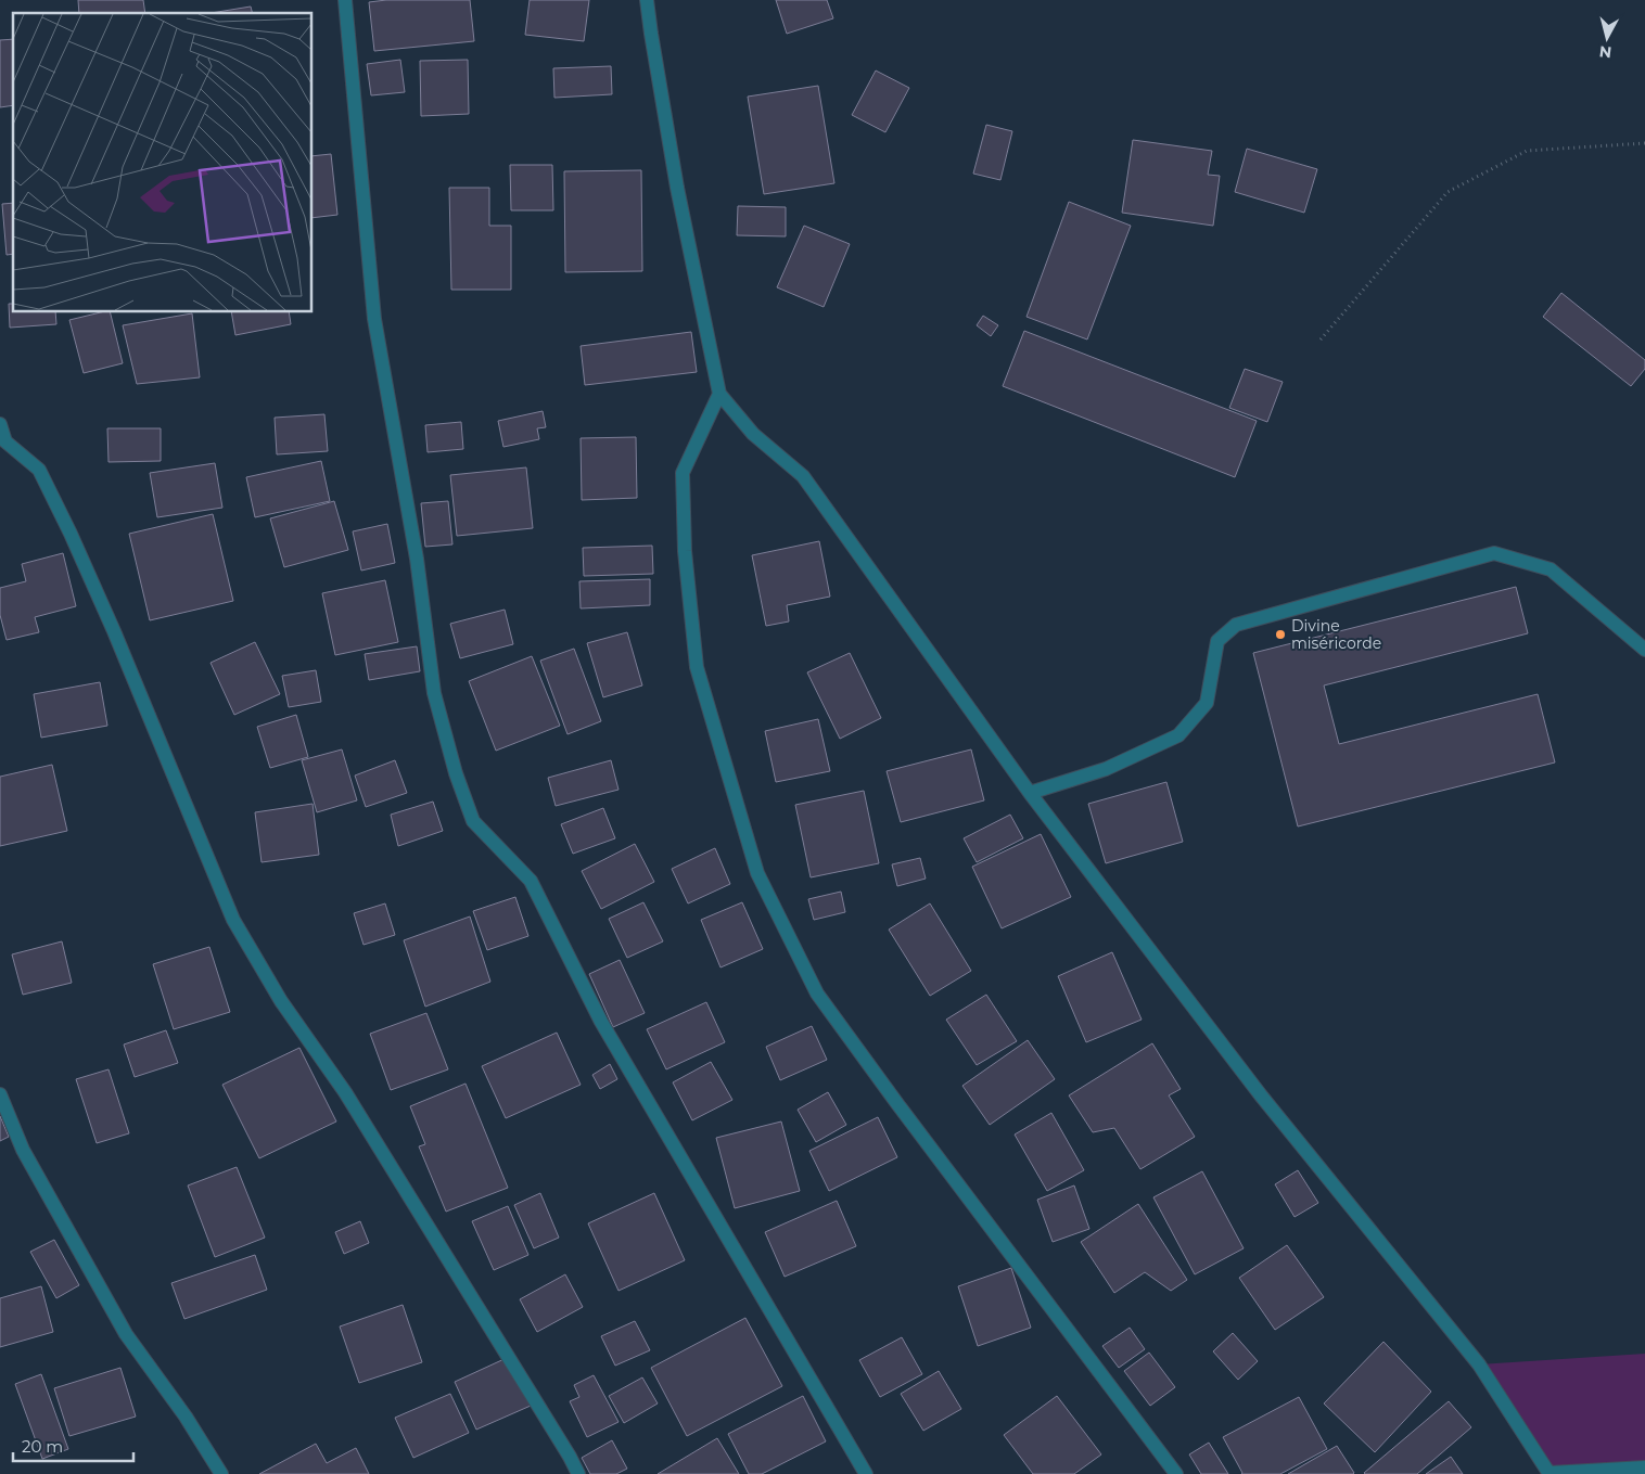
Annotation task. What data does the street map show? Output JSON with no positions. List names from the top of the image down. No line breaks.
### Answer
{"places":["Divine miséricorde"],"scale_bar":"20 m","north":"bottom"}
